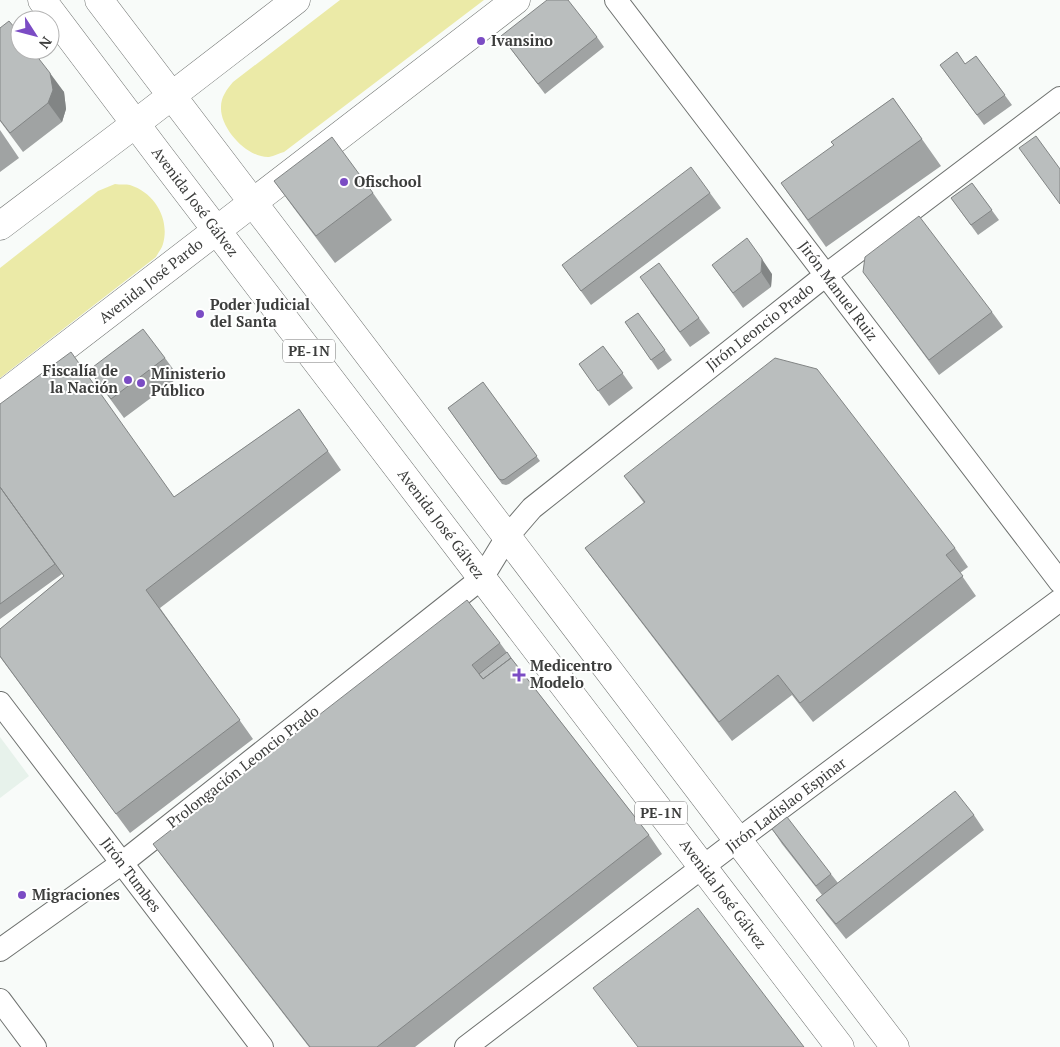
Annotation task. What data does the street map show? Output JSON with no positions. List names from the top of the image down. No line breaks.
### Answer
{"streets":{"main road":["Avenida José Gálvez","Avenida José Pardo","PE-1N"],"street":["Jirón Manuel Ruiz","Jirón Leoncio Prado","Prolongación Leoncio Prado","Jirón Ladislao Espinar","Jirón Tumbes"]},"crossings":[["Avenida José Gálvez","Avenida José Pardo"],["Avenida José Gálvez","Jirón Leoncio Prado"],["Avenida José Gálvez","Prolongación Leoncio Prado"],["Avenida José Gálvez","Jirón Ladislao Espinar"],["Avenida José Pardo","PE-1N"],["Jirón Manuel Ruiz","Jirón Leoncio Prado"],["Jirón Leoncio Prado","PE-1N"],["Jirón Leoncio Prado","Prolongación Leoncio Prado"],["PE-1N","Jirón Ladislao Espinar"],["Prolongación Leoncio Prado","Jirón Tumbes"]],"places":{"other":["Ivansino","Ofischool","Poder Judicial del Santa","Fiscalía de la Nación","Ministerio Público","Migraciones"],"health":["Medicentro Modelo"]},"north":"bottom right"}
